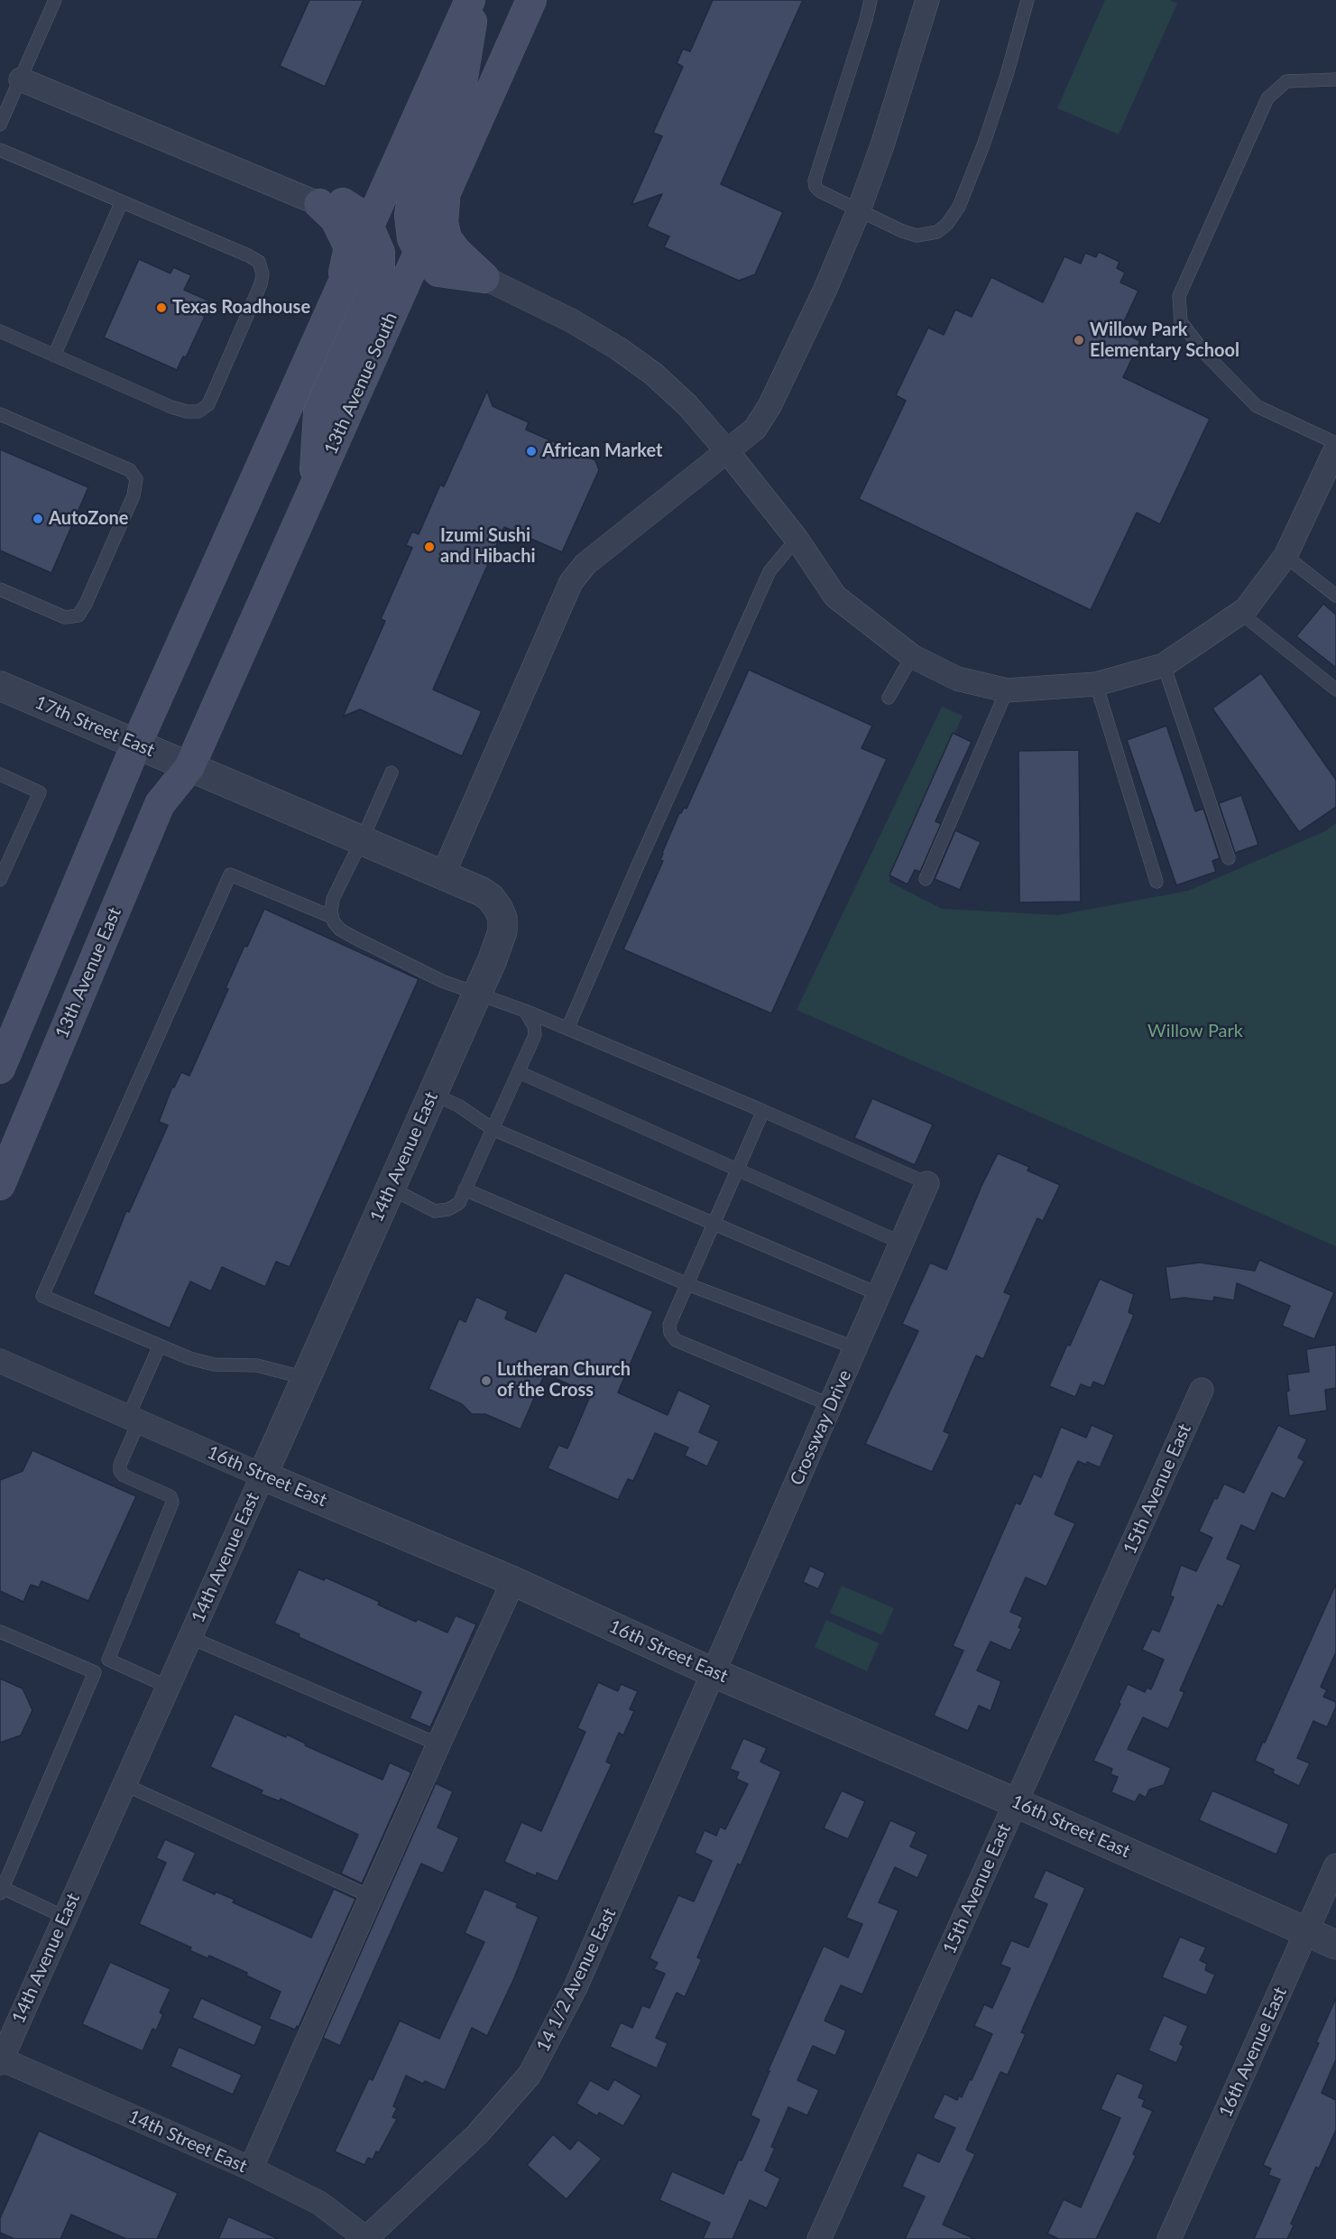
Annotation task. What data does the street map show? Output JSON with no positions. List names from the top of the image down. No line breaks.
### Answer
{"streets":{"main road":["13th Avenue South","13th Avenue East"],"street":["17th Street East","14th Avenue East","Crossway Drive","16th Street East","15th Avenue East","14 1/2 Avenue East","16th Avenue East","14th Street East"]},"crossings":[["13th Avenue South","17th Street East"],["13th Avenue South","13th Avenue East"],["17th Street East","13th Avenue East"],["17th Street East","14th Avenue East"],["14th Avenue East","16th Street East"],["14th Avenue East","14th Street East"],["Crossway Drive","16th Street East"],["Crossway Drive","14 1/2 Avenue East"],["16th Street East","15th Avenue East"],["16th Street East","14 1/2 Avenue East"],["16th Street East","16th Avenue East"],["14 1/2 Avenue East","14th Street East"]],"parks":["Willow Park"],"places":["Texas Roadhouse","Willow Park Elementary School","African Market","AutoZone","Izumi Sushi and Hibachi","Lutheran Church of the Cross"]}
